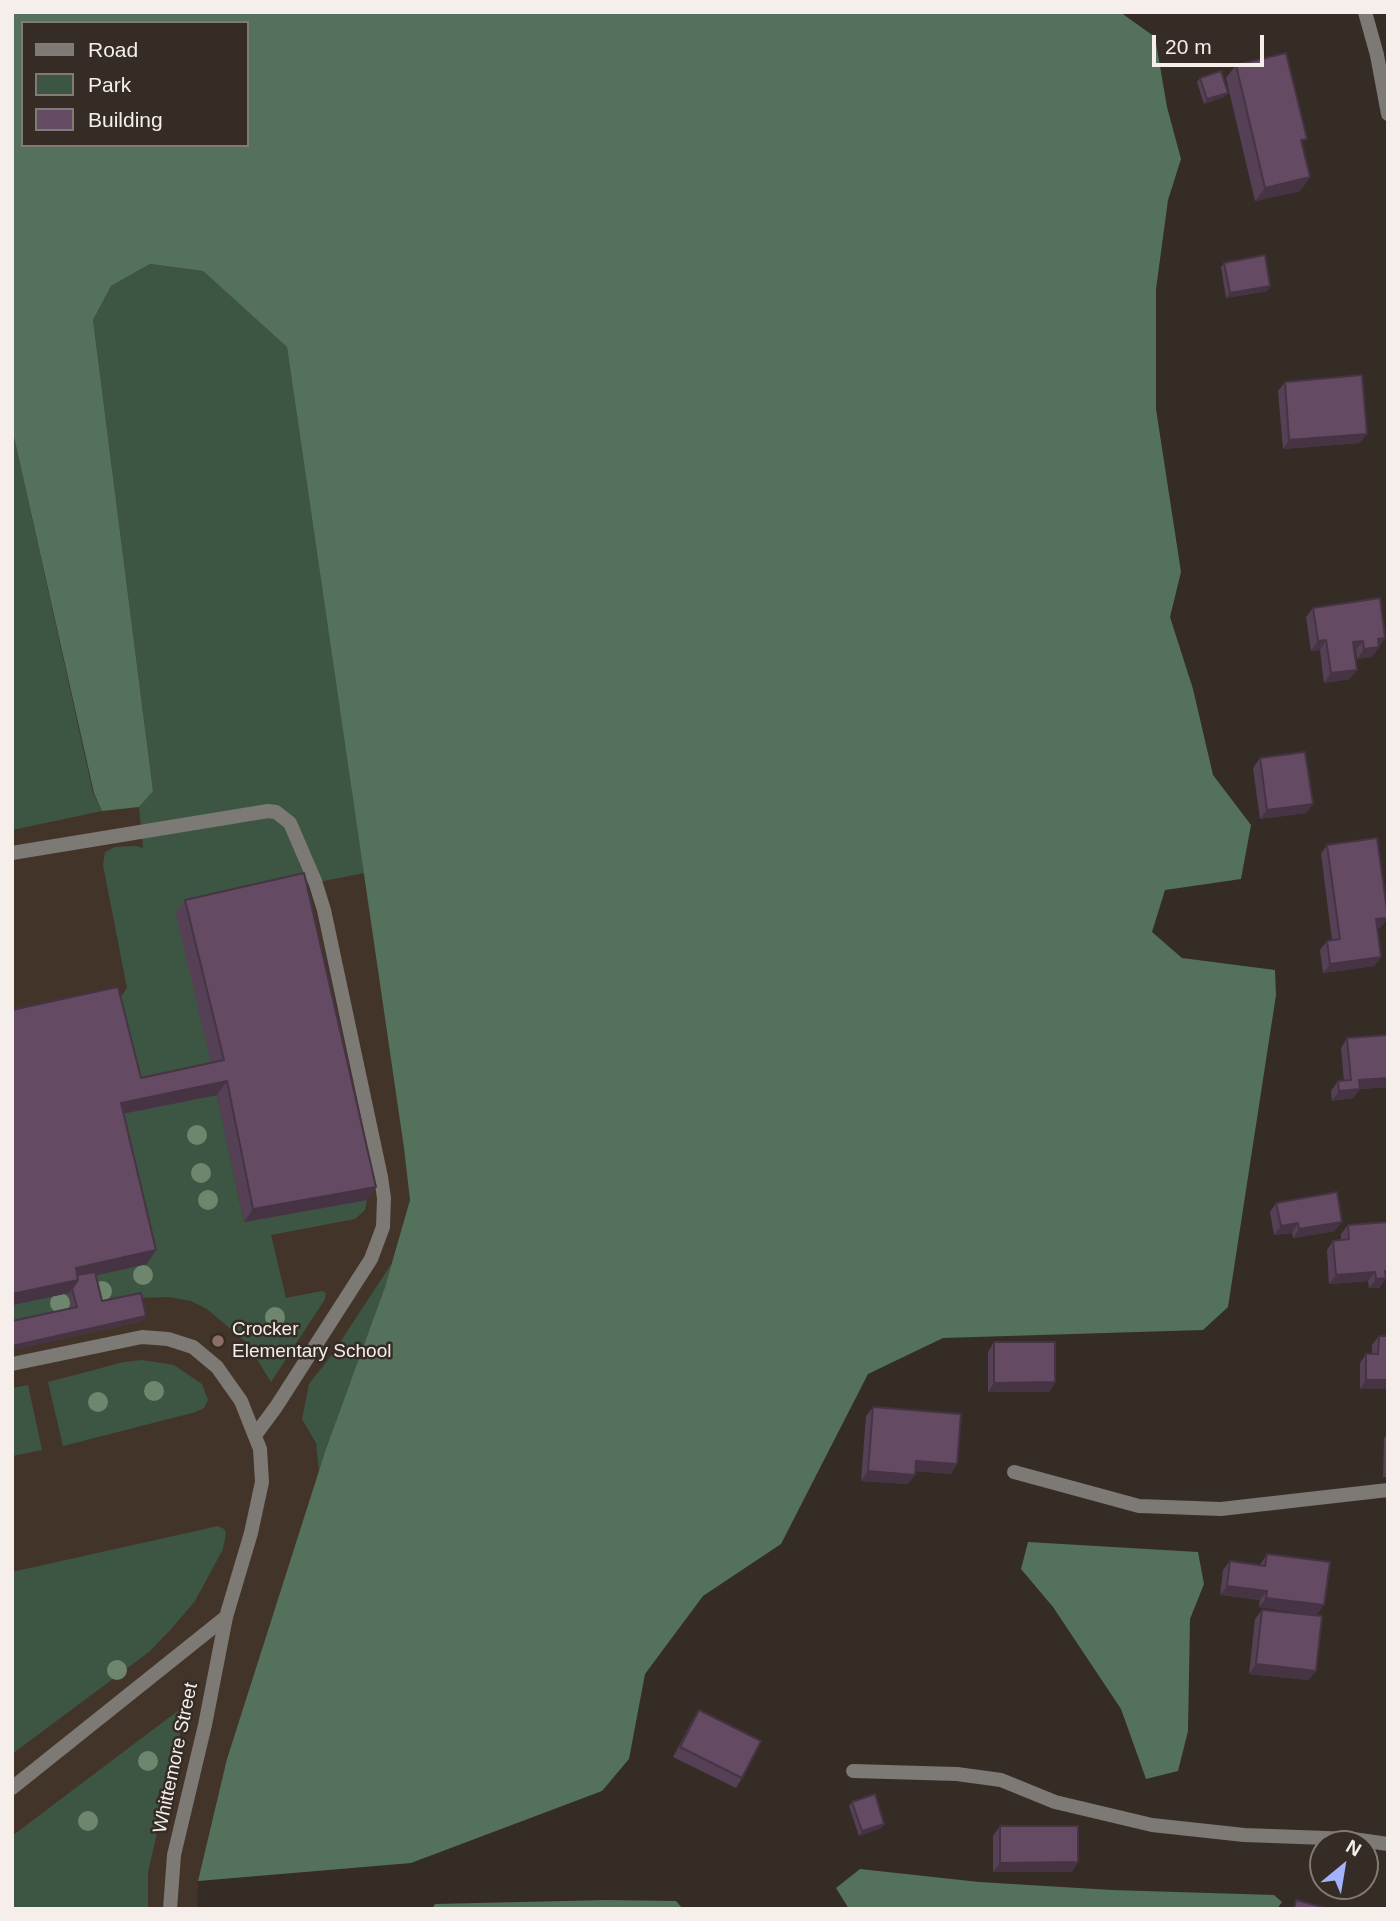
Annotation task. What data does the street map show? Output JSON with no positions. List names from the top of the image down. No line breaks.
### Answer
{"streets":{"street":["Whittemore Street"]},"places":["Crocker Elementary School"],"legend":["Road","Park","Building"],"scale_bar":"20 m","north":"top right"}
